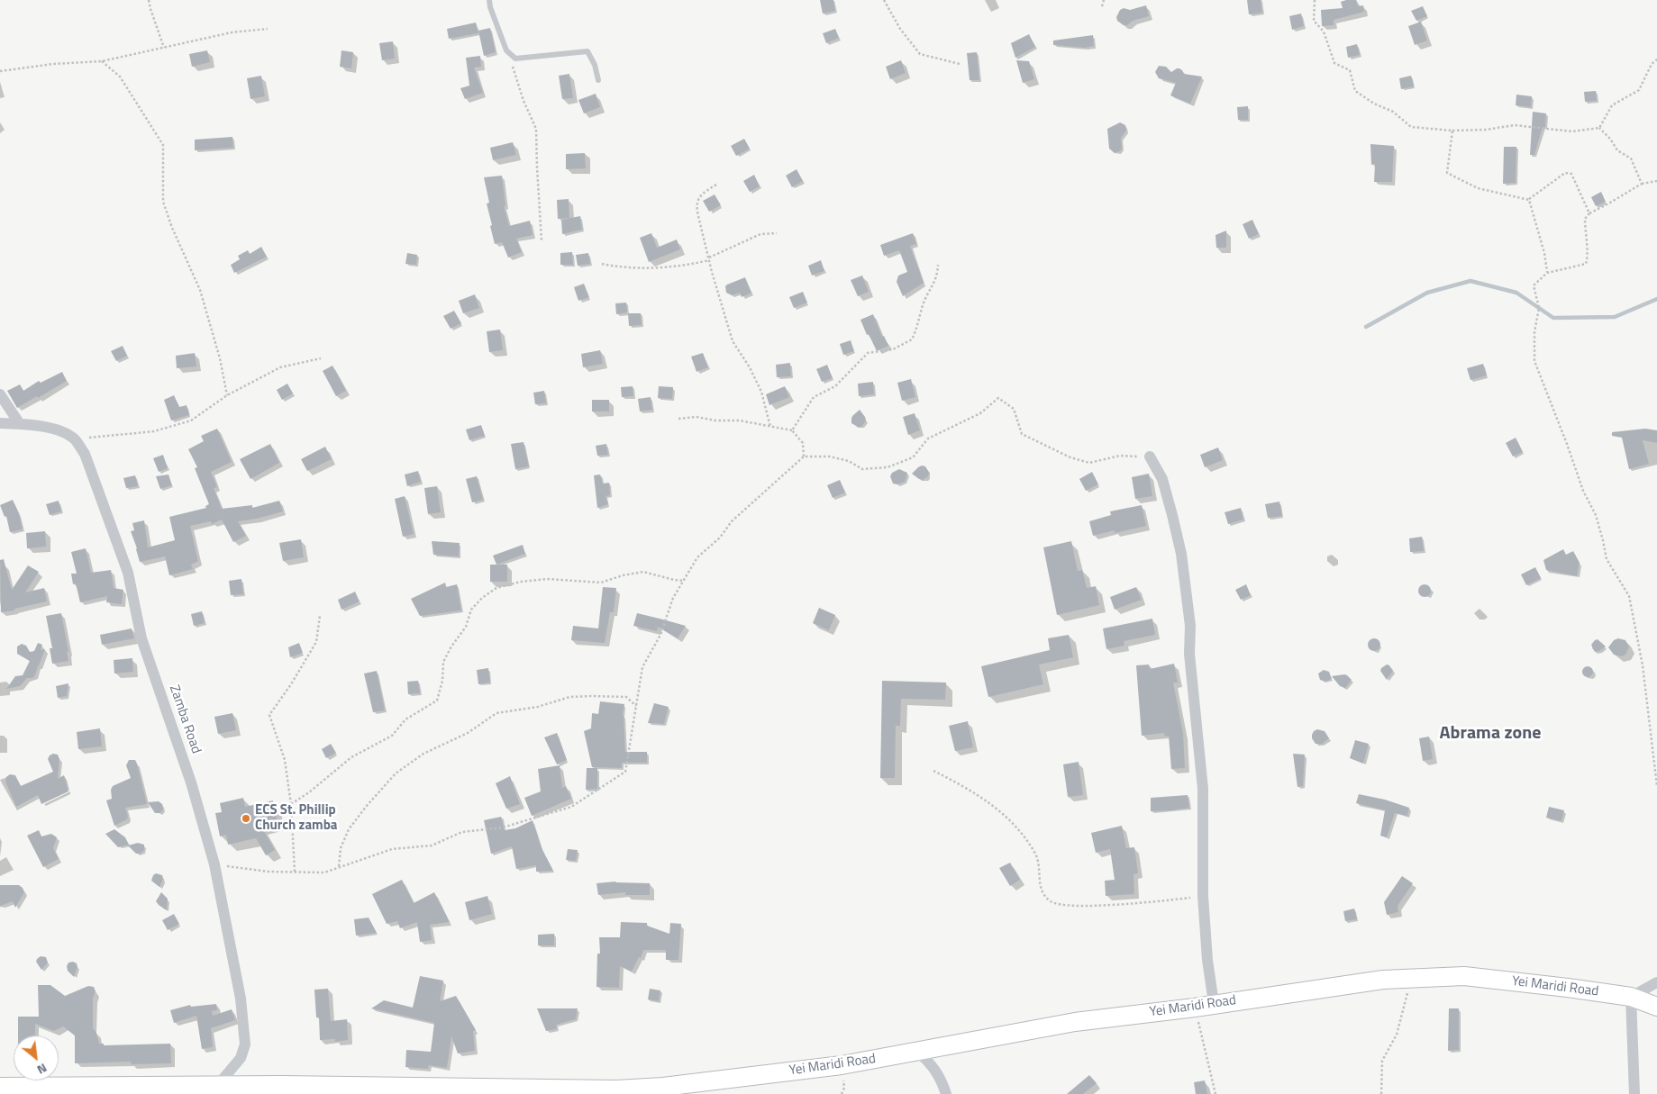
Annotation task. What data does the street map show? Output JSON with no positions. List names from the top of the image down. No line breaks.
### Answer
{"streets":{"main road":["Yei Maridi Road"],"street":["Zamba Road"]},"crossings":[["Zamba Road","Yei Maridi Road"]],"districts":["Abrama zone"],"places":["ECS St. Phillip Church zamba"],"north":"bottom right"}
